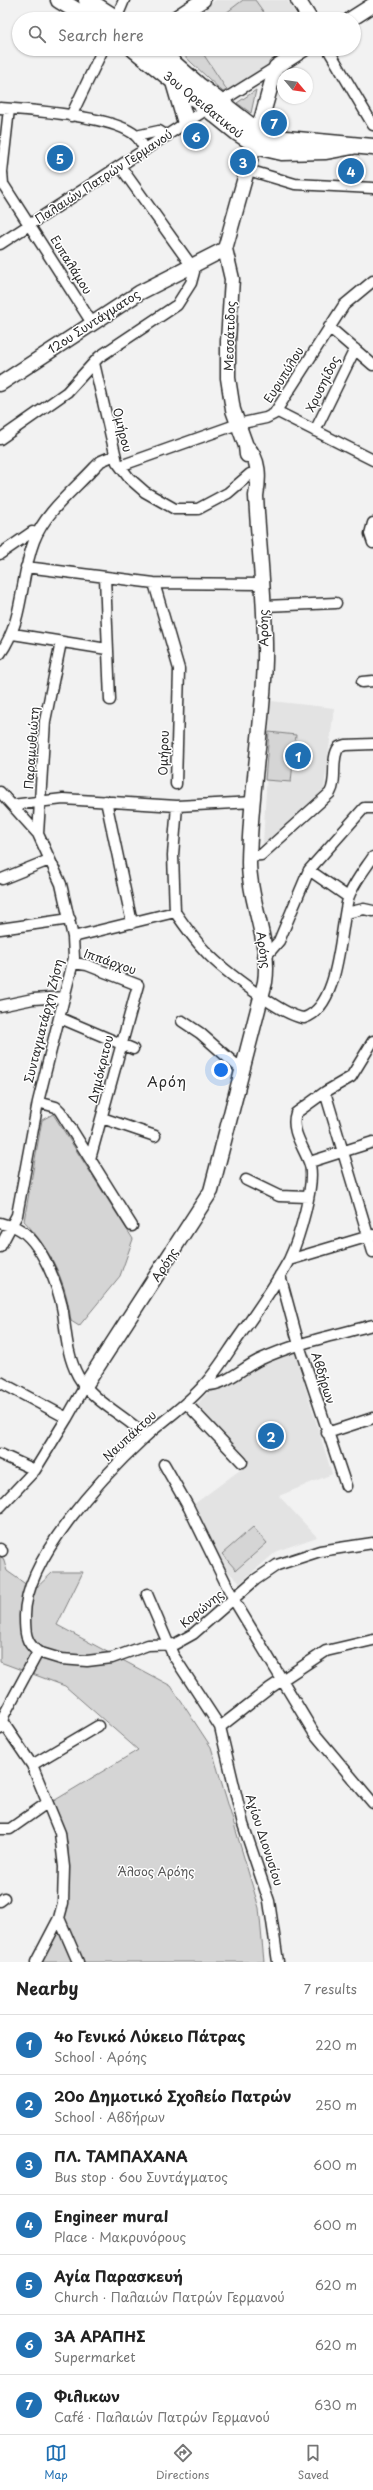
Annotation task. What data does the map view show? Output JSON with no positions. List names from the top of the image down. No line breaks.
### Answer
{"streets":{"main road":["3ου Ορειβατικού"],"street":["Παλαιών Πατρών Γερμανού","Ευπαλάμου","12ου Συντάγματος","Μεσσάτιδος","Ευρυπύλου","Χρυσηίδος","Ομήρου","Αρόης","Παραμυθιώτη","Ιππάρχου","Συνταγματάρχη Ζήση","Δημόκριτου","Αβδήρων","Ναυπάκτου","Κορώνης","Αγίου Διονυσίου"]},"crossings":[["3ου Ορειβατικού","Παλαιών Πατρών Γερμανού"],["Παλαιών Πατρών Γερμανού","Ευπαλάμου"],["Ευπαλάμου","12ου Συντάγματος"],["12ου Συντάγματος","Μεσσάτιδος"],["Μεσσάτιδος","Ευρυπύλου"],["Μεσσάτιδος","Αρόης"],["Ευρυπύλου","Ομήρου"],["Ευρυπύλου","Αρόης"],["Ομήρου","Αρόης"],["Παραμυθιώτη","Συνταγματάρχη Ζήση"],["Ιππάρχου","Συνταγματάρχη Ζήση"],["Ιππάρχου","Δημόκριτου"],["Αβδήρων","Ναυπάκτου"],["Ναυπάκτου","Κορώνης"],["Κορώνης","Αγίου Διονυσίου"]],"districts":["Αρόη"],"parks":["Άλσος Αρόης"],"north":"bottom right","page":{"search":"Search here","pins":["7","6","5","3","4","1","2"],"heading":["Nearby","7 results"],"list":[{"mark":"1","name":"4ο Γενικό Λύκειο Πάτρας","note":"School · Αρόης","value":"220 m"},{"mark":"2","name":"20ο Δημοτικό Σχολείο Πατρών","note":"School · Αβδήρων","value":"250 m"},{"mark":"3","name":"ΠΛ. ΤΑΜΠΑΧΑΝΑ","note":"Bus stop · 6ου Συντάγματος","value":"600 m"},{"mark":"4","name":"Engineer mural","note":"Place · Μακρυνόρους","value":"600 m"},{"mark":"5","name":"Αγία Παρασκευή","note":"Church · Παλαιών Πατρών Γερμανού","value":"620 m"},{"mark":"6","name":"3Α ΑΡΑΠΗΣ","note":"Supermarket","value":"620 m"},{"mark":"7","name":"Φιλικων","note":"Café · Παλαιών Πατρών Γερμανού","value":"630 m"}],"nav":["Map","Directions","Saved"]}}
